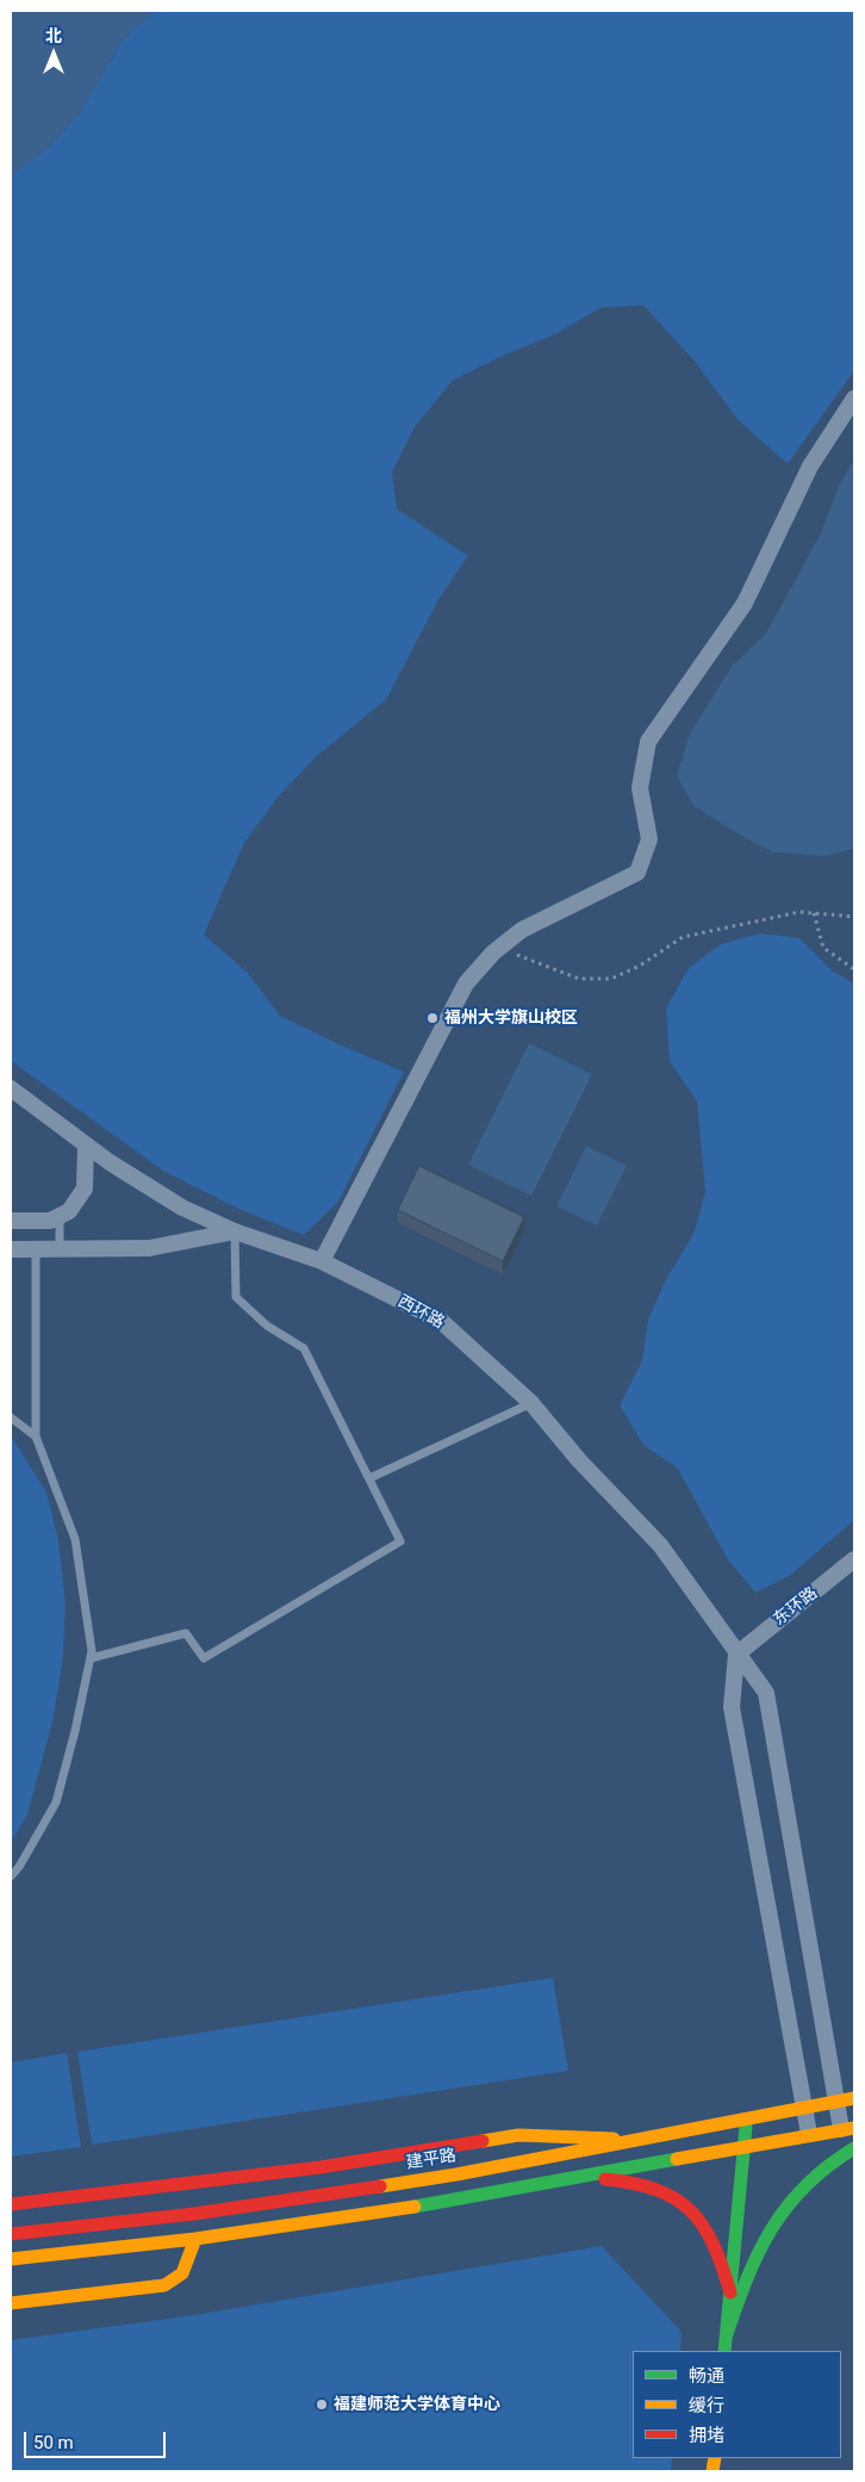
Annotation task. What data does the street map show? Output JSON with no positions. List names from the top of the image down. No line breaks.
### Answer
{"streets":{"main road":["建平路"],"street":["西环路","东环路"]},"crossings":[["西环路","东环路"],["西环路","建平路"]],"places":["福州大学旗山校区","福建师范大学体育中心"],"legend":["畅通","缓行","拥堵"],"scale_bar":"50 m","north":"top"}
